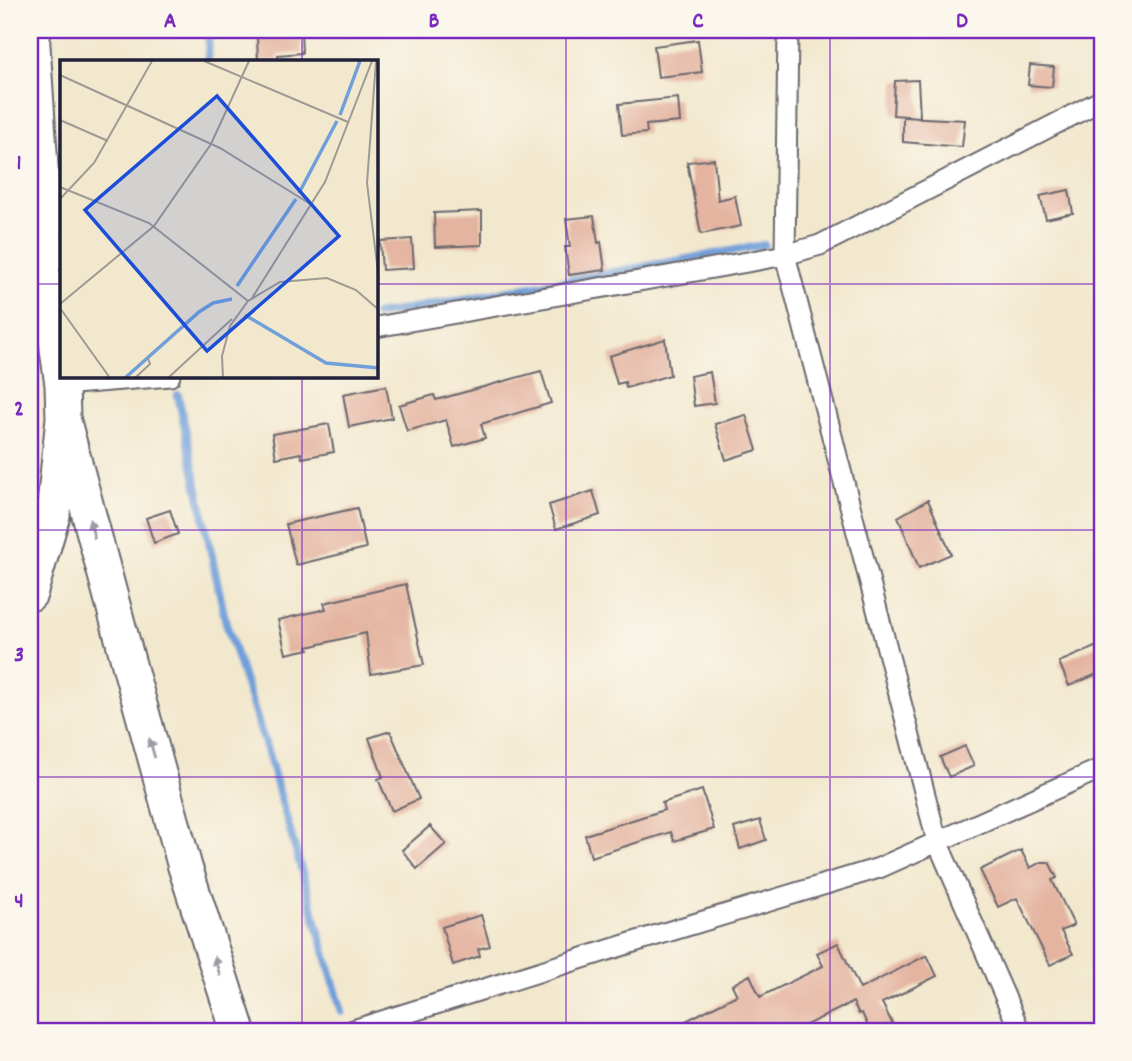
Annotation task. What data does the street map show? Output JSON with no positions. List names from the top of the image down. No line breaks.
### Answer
{"grid":{"columns":["A","B","C","D"],"rows":["1","2","3","4"]}}
